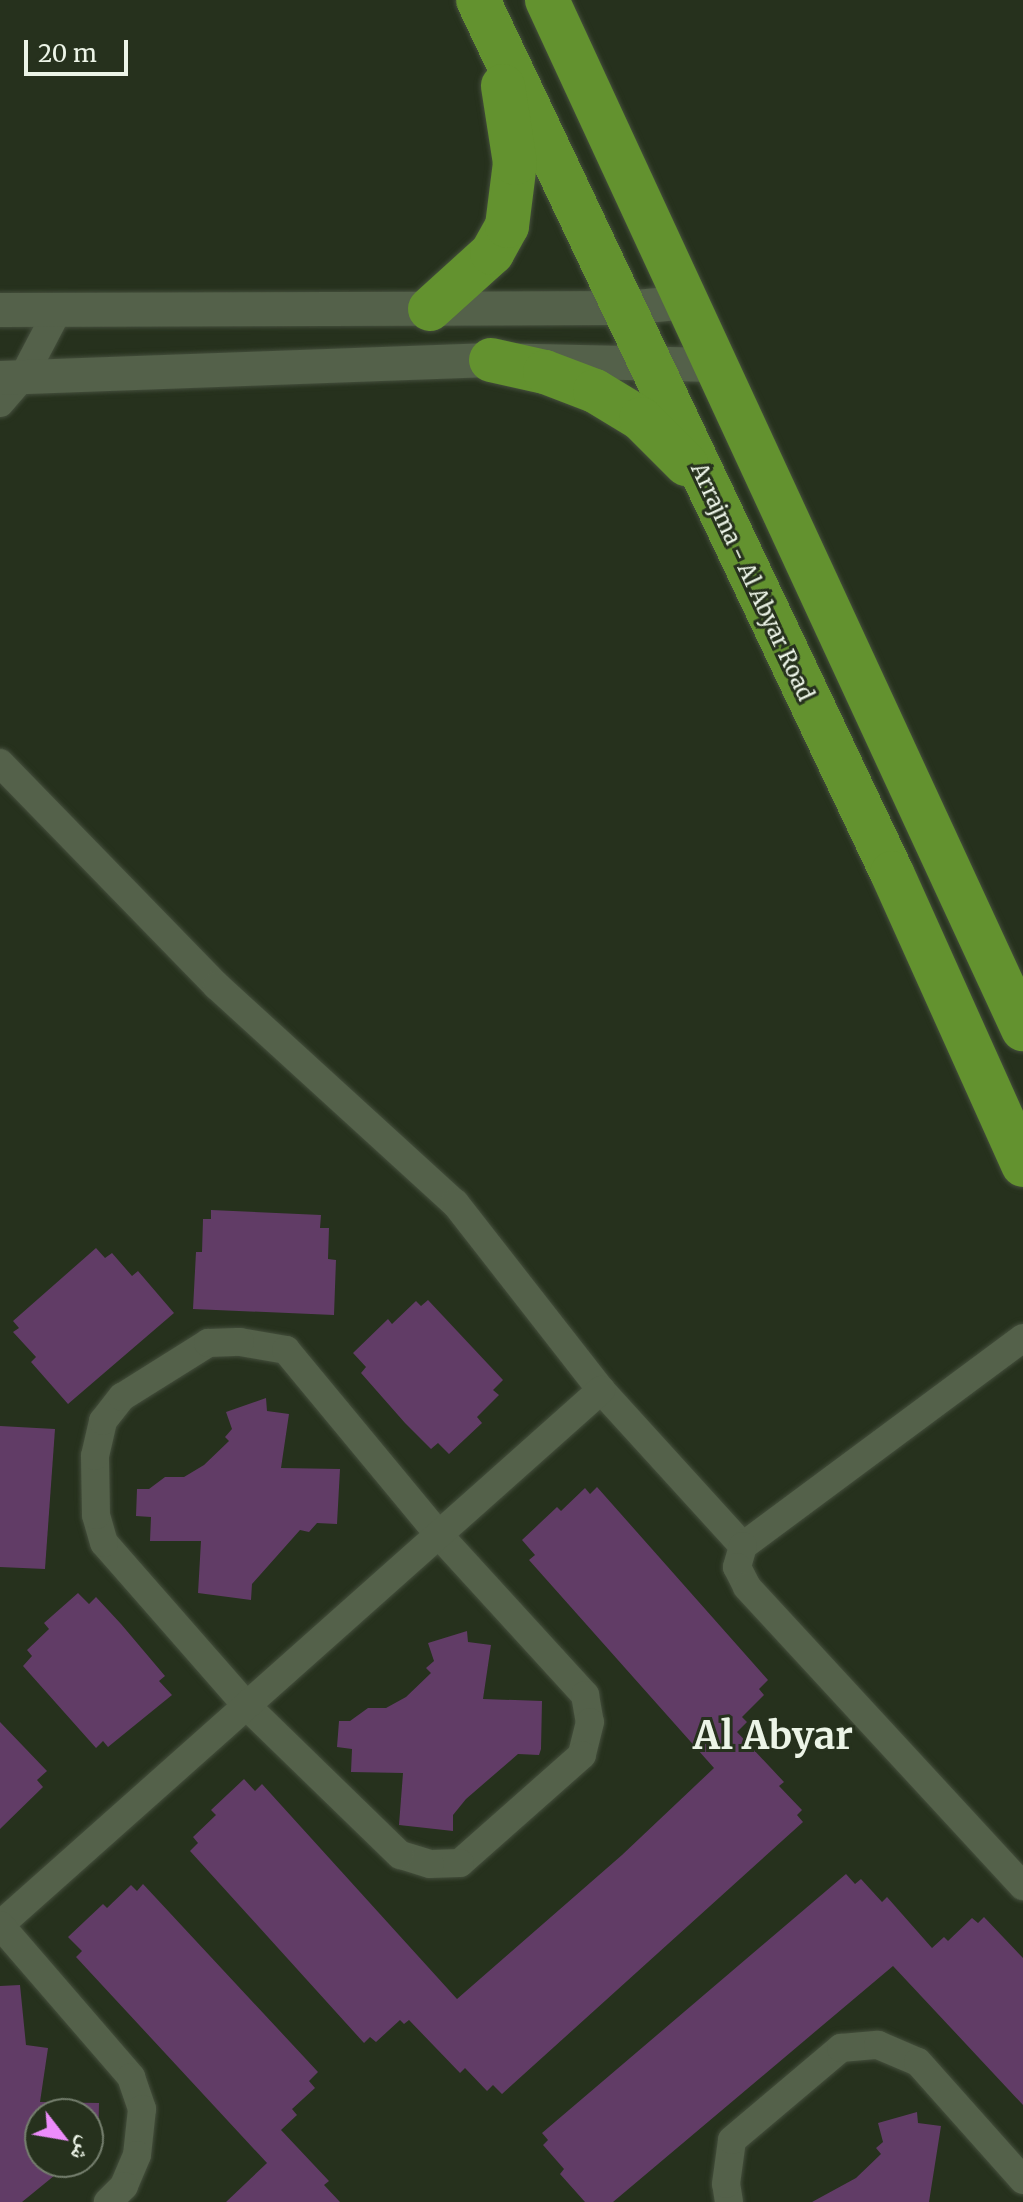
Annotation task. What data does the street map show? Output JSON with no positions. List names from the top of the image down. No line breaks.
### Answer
{"streets":{"highway":["Arrajma - Al Abyar Road"]},"districts":["Al Abyar"],"scale_bar":"20 m","north":"bottom right"}
